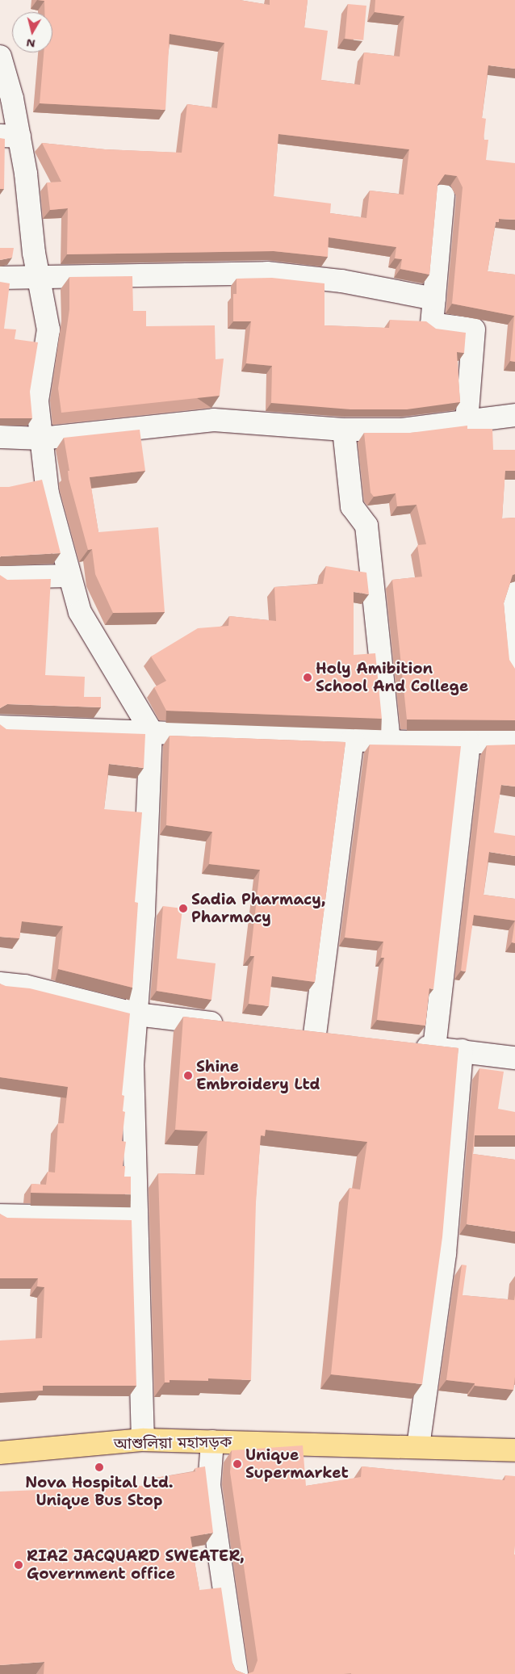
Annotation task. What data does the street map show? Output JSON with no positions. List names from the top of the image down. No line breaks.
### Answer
{"streets":{"highway":["আশুলিয়া মহাসড়ক"]},"places":["Holy Amibition School And College","Sadia Pharmacy, Pharmacy","Shine Embroidery Ltd","Unique Supermarket","Nova Hospital Ltd. Unique Bus Stop","RIAZ JACQUARD SWEATER, Government office"],"north":"bottom"}
